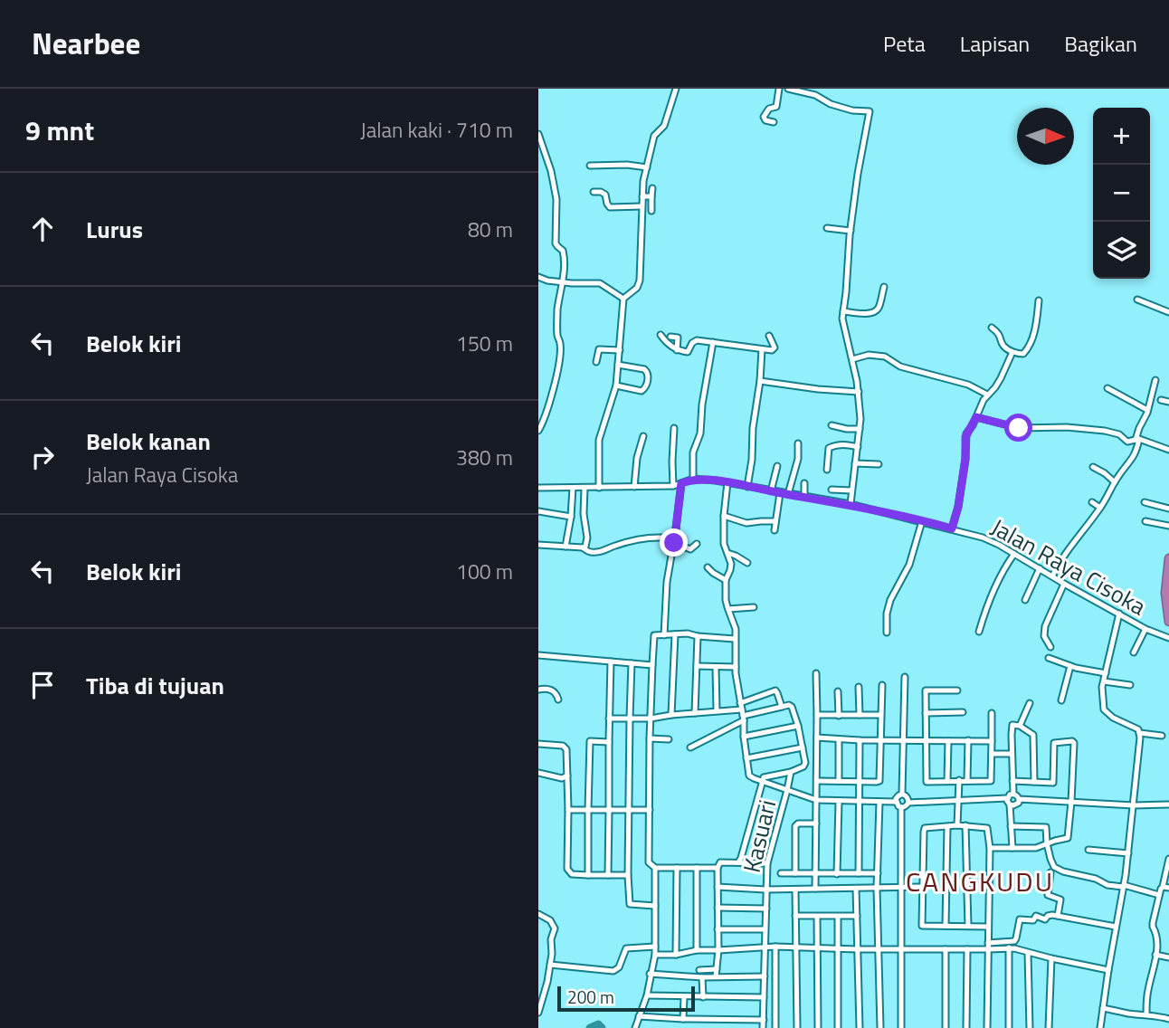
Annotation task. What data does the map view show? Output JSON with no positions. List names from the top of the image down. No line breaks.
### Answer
{"streets":{"street":["Jalan Raya Cisoka","Kasuari"]},"districts":["CANGKUDU"],"scale_bar":"200 m","north":"right","page":{"header":"Nearbee","nav":["Peta","Lapisan","Bagikan"],"heading":["9 mnt","Jalan kaki · 710 m"],"map_buttons":["+","−"],"list":[["Lurus","80 m"],["Belok kiri","150 m"],["Belok kanan","Jalan Raya Cisoka","380 m"],["Belok kiri","100 m"],"Tiba di tujuan"],"scale":"200 m"}}
